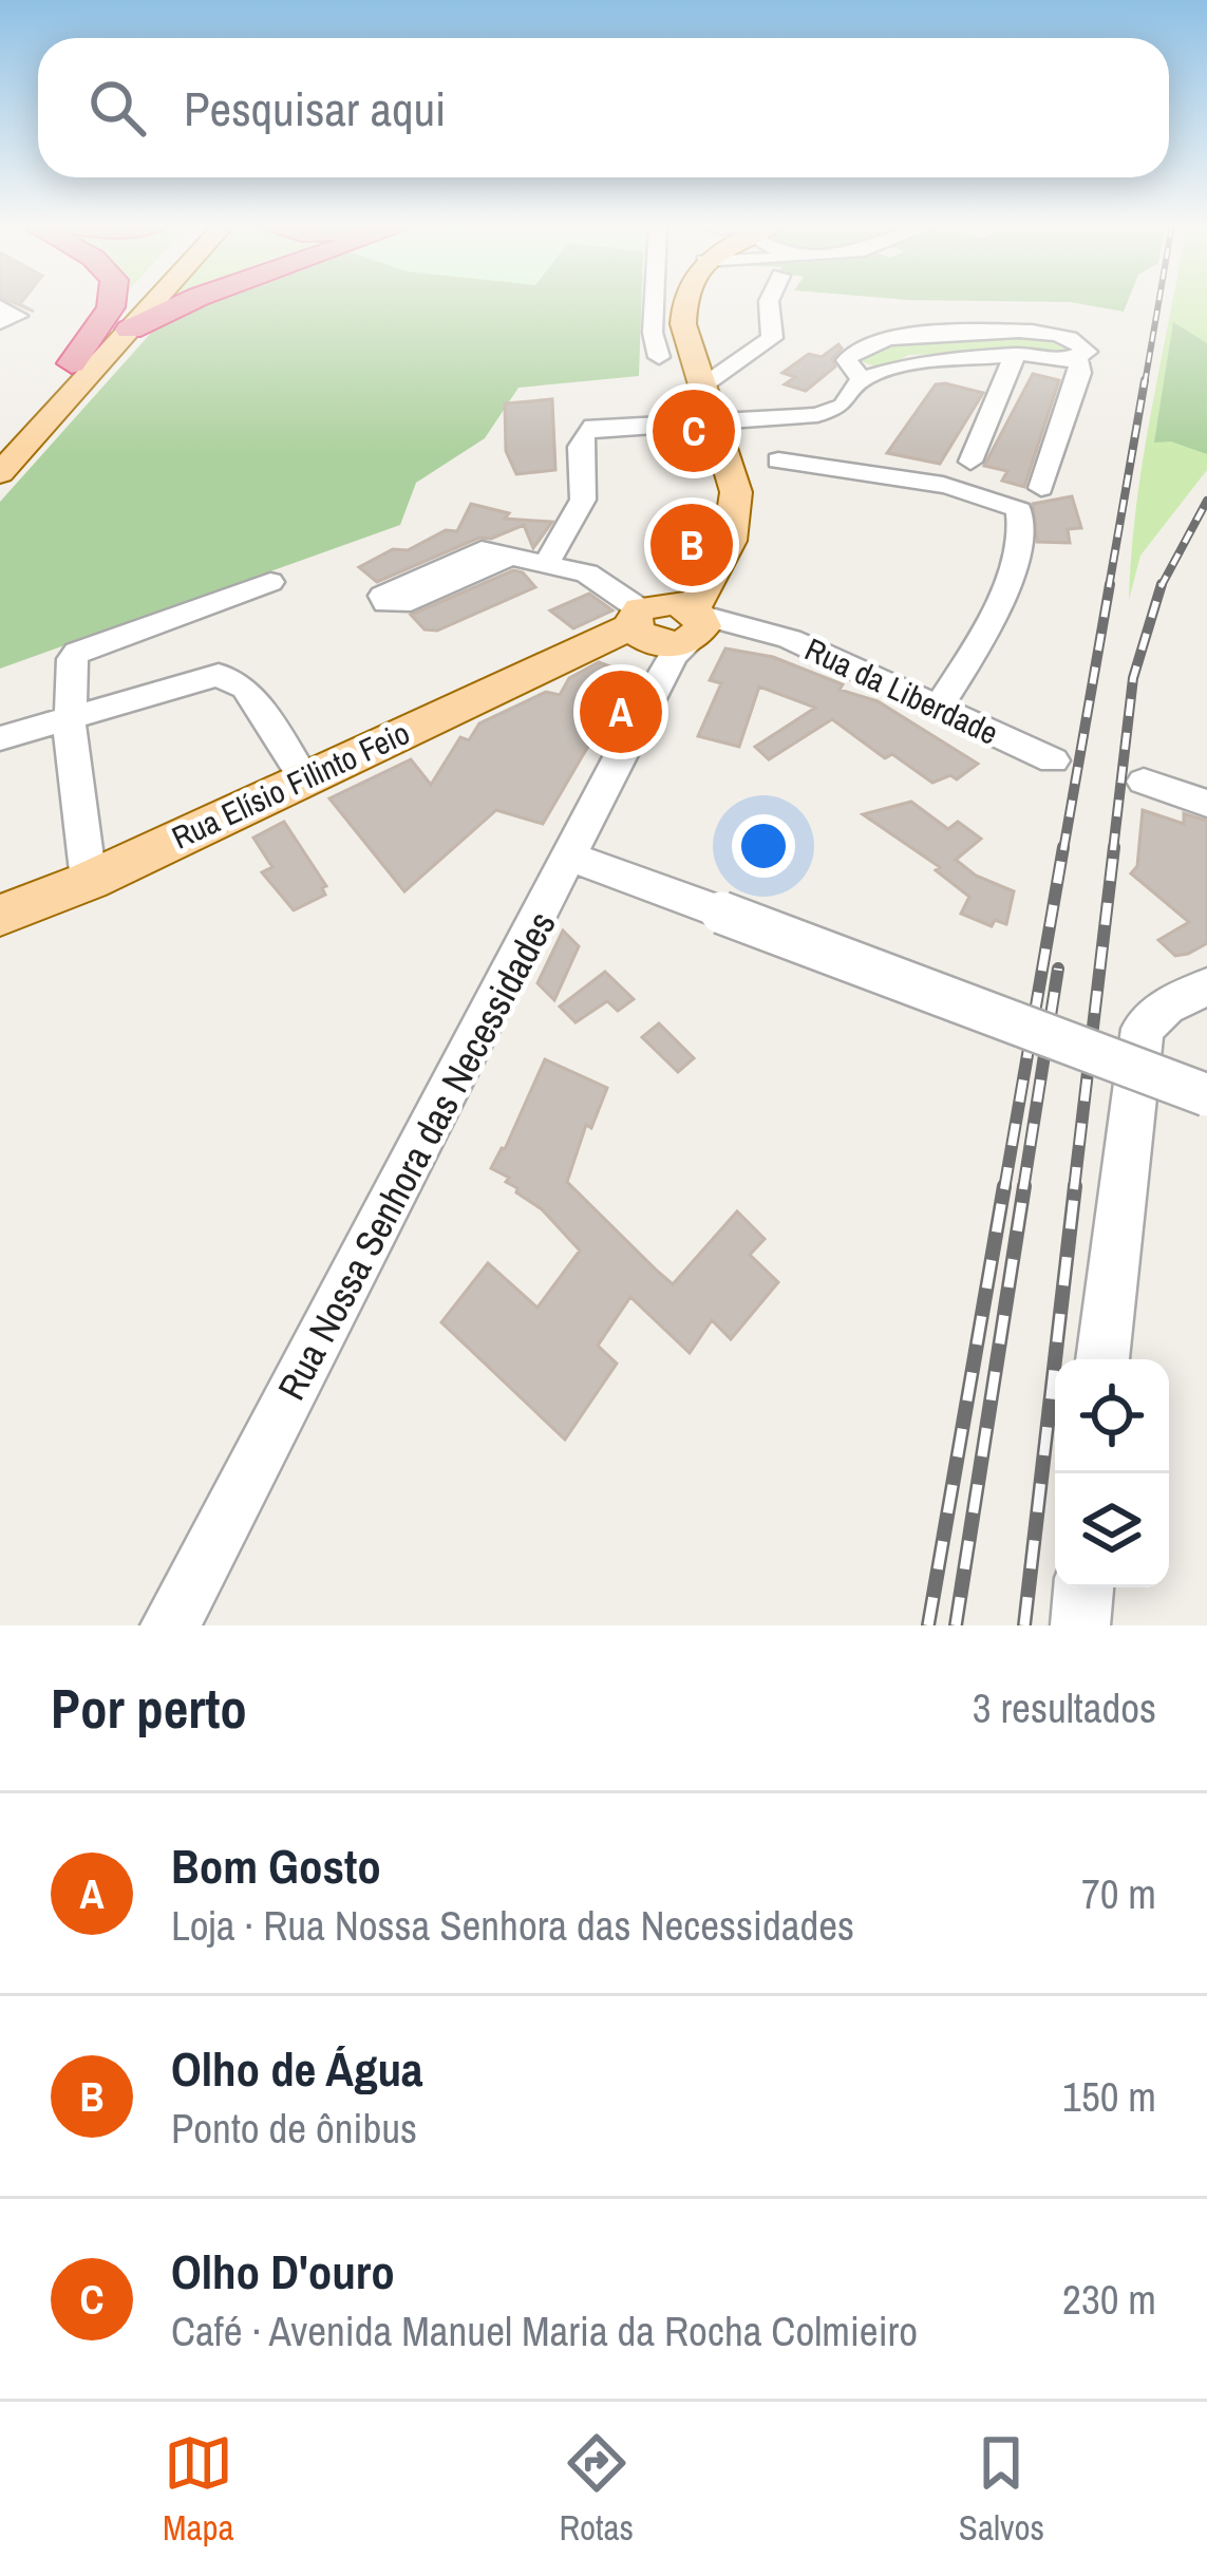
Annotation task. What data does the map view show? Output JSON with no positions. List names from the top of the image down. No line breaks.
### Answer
{"streets":{"main road":["Rua Elísio Filinto Feio"],"street":["Rua da Liberdade","Rua Nossa Senhora das Necessidades"]},"crossings":[["Rua da Liberdade","Rua Elísio Filinto Feio"],["Rua da Liberdade","Rua Nossa Senhora das Necessidades"],["Rua Elísio Filinto Feio","Rua Nossa Senhora das Necessidades"]],"page":{"search":"Pesquisar aqui","pins":["C","B","A"],"heading":["Por perto","3 resultados"],"list":[{"mark":"A","name":"Bom Gosto","note":"Loja · Rua Nossa Senhora das Necessidades","value":"70 m"},{"mark":"B","name":"Olho de Água","note":"Ponto de ônibus","value":"150 m"},{"mark":"C","name":"Olho D'ouro","note":"Café · Avenida Manuel Maria da Rocha Colmieiro","value":"230 m"}],"nav":["Mapa","Rotas","Salvos"]}}
